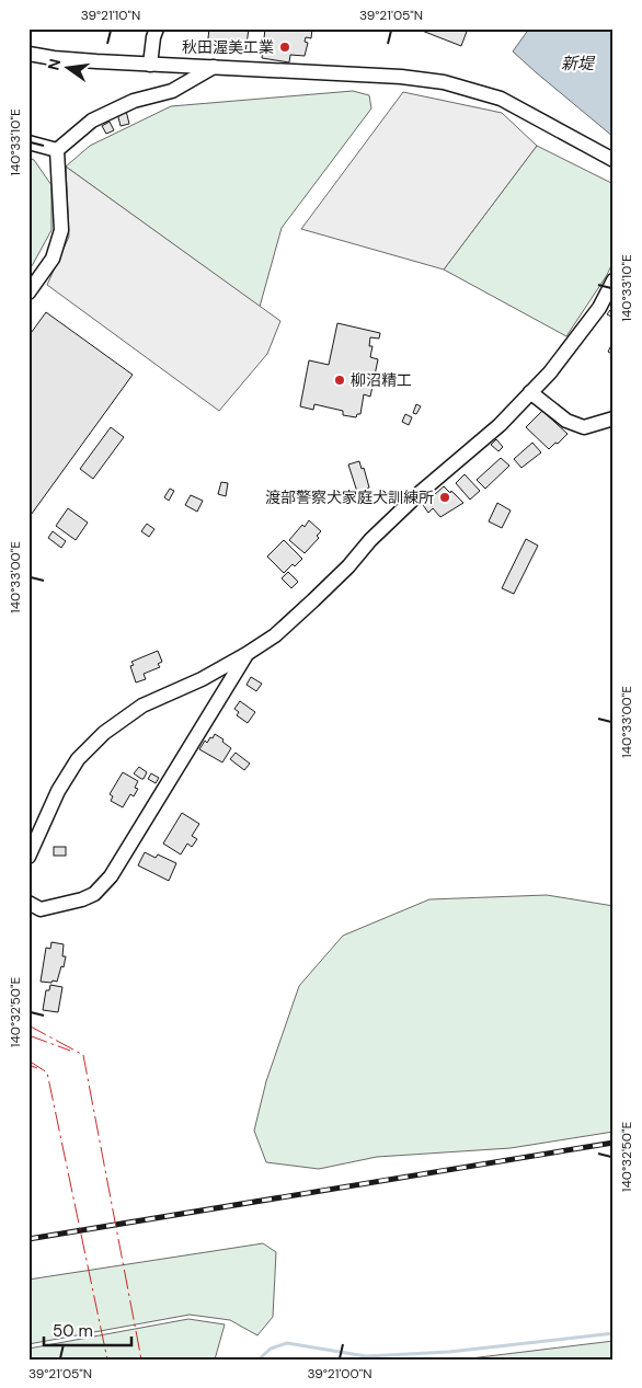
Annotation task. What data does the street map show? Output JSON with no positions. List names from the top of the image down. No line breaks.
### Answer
{"water":["新堤"],"places":["秋田渥美工業","柳沼精工","渡部警察犬家庭犬訓練所"],"scale_bar":"50 m","north":"left","coordinates":["39°21'10\"N","39°21'05\"N","140°33'10\"E","140°33'00\"E","140°32'50\"E","39°21'00\"N"]}
